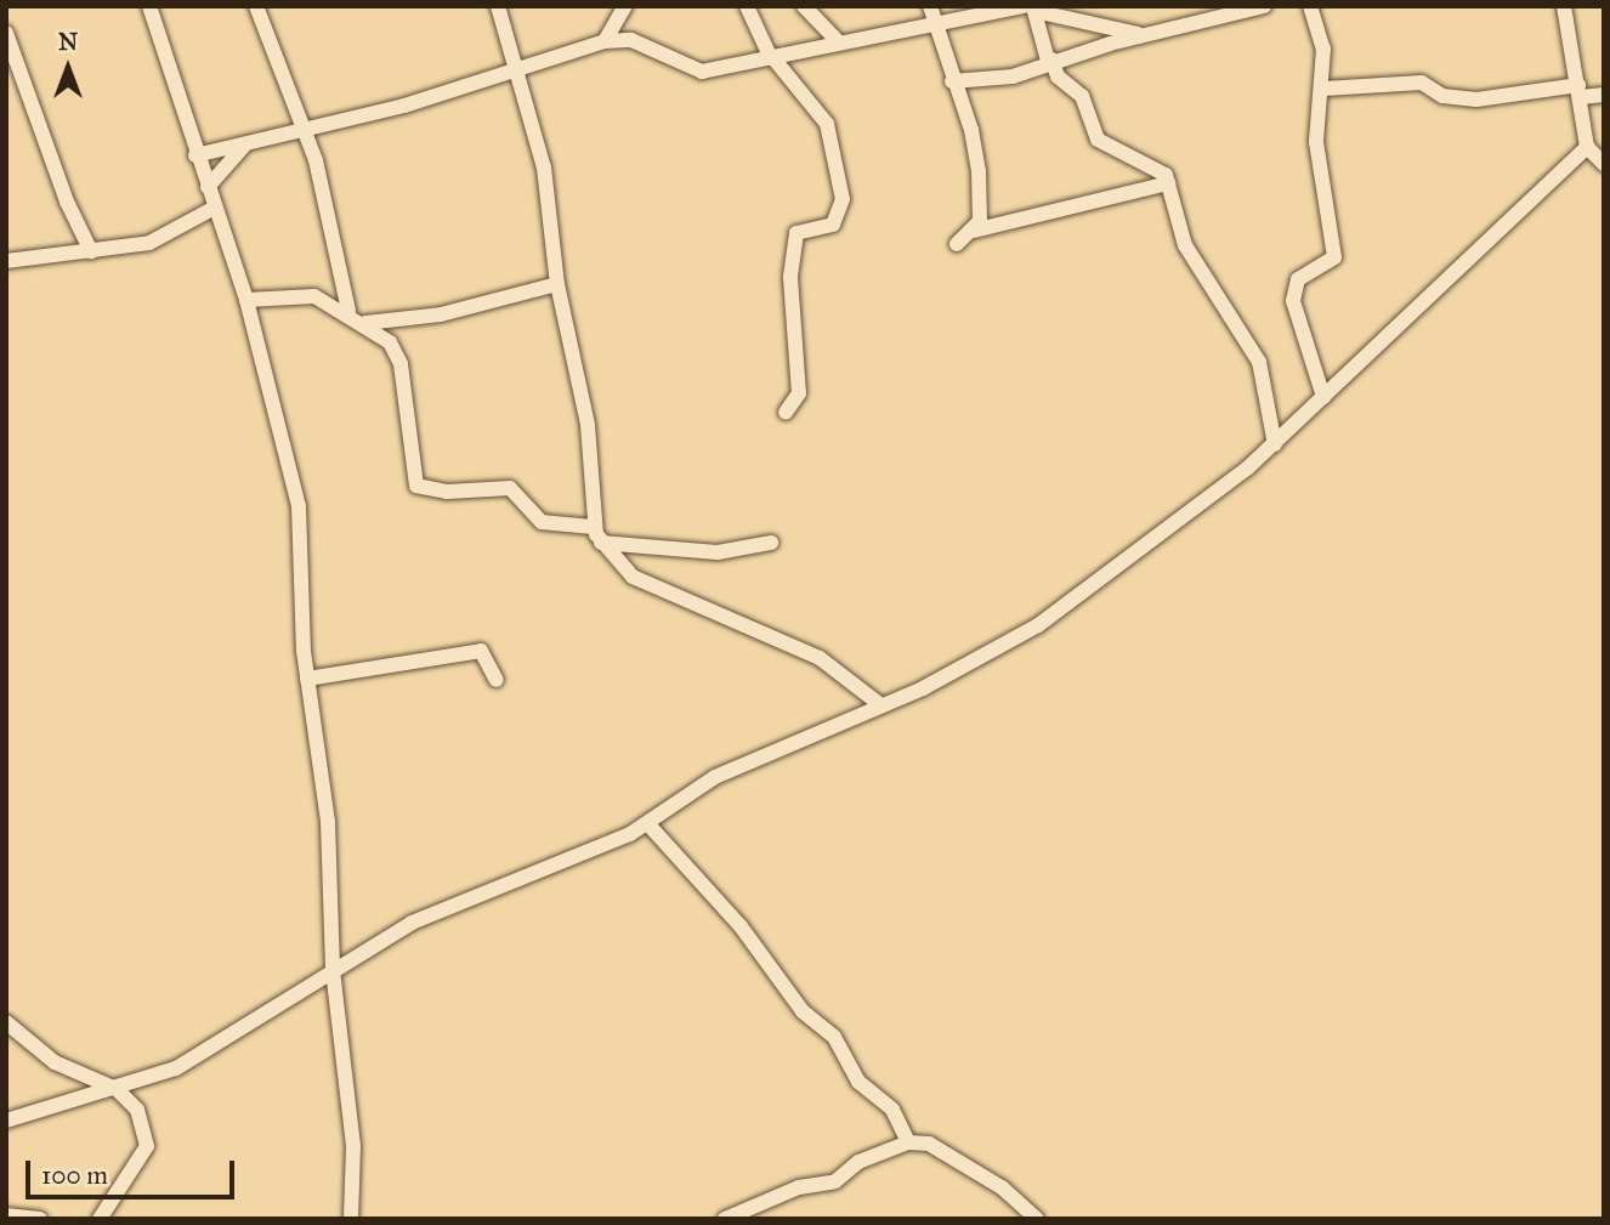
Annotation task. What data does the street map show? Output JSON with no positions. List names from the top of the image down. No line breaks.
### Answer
{"scale_bar":"100 m","north":"top"}
